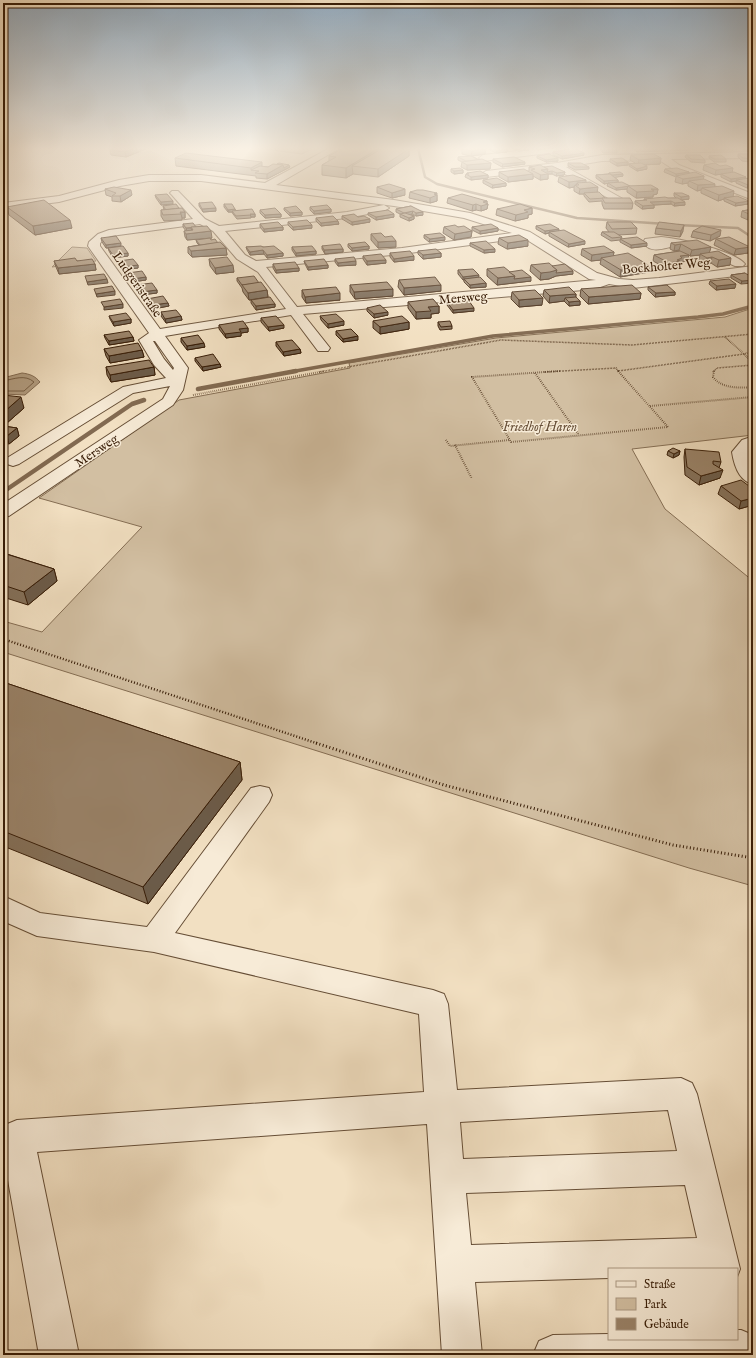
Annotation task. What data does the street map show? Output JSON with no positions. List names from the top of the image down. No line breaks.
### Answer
{"streets":{"street":["Bockholter Weg","Ludgeristraße","Mersweg"]},"crossings":[["Bockholter Weg","Mersweg"],["Ludgeristraße","Mersweg"]],"parks":["Friedhof Haren"],"legend":["Straße","Park","Gebäude"]}
